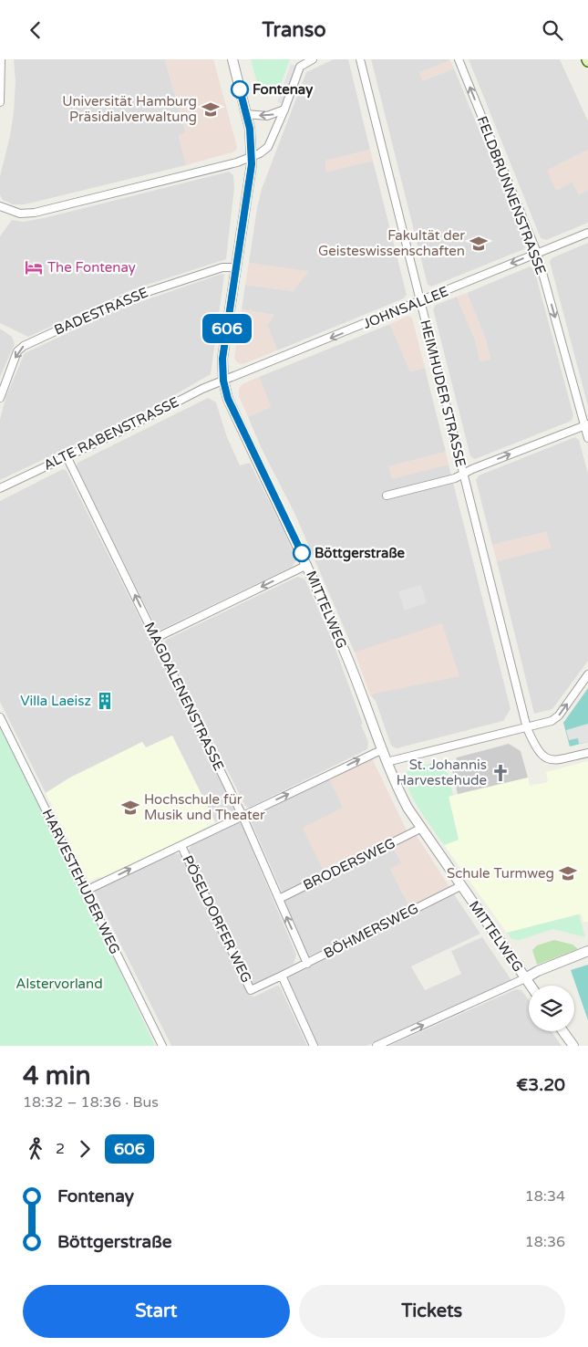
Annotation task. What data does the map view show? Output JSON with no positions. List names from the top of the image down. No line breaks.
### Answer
{"streets":{"street":["FELDBRUNNENSTRASSE","JOHNSALLEE","BADESTRASSE","HEIMHUDER STRASSE","ALTE RABENSTRASSE","MITTELWEG","MAGDALENENSTRASSE","BRODERSWEG","HARVESTEHUDER WEG","PÖSELDORFER WEG","BÖHMERSWEG"]},"crossings":[["FELDBRUNNENSTRASSE","JOHNSALLEE"],["JOHNSALLEE","HEIMHUDER STRASSE"],["JOHNSALLEE","ALTE RABENSTRASSE"],["JOHNSALLEE","MITTELWEG"],["BADESTRASSE","MITTELWEG"],["ALTE RABENSTRASSE","MITTELWEG"],["ALTE RABENSTRASSE","MAGDALENENSTRASSE"],["MITTELWEG","BRODERSWEG"],["MITTELWEG","BÖHMERSWEG"],["MAGDALENENSTRASSE","BRODERSWEG"],["MAGDALENENSTRASSE","BÖHMERSWEG"],["PÖSELDORFER WEG","BÖHMERSWEG"]],"one_way":["JOHNSALLEE","BADESTRASSE","MAGDALENENSTRASSE"],"parks":["Alstervorland"],"places":{"other":["Fontenay","Böttgerstraße"],"school or university":["Universität Hamburg Präsidialverwaltung","Fakultät der Geisteswissenschaften","Hochschule für Musik und Theater","Schule Turmweg"],"hotel":["The Fontenay"],"building":["Villa Laeisz"],"church":["St. Johannis Harvestehude"]},"lines":["bus line 606"],"page":{"header":"Transo","on_map":"606","heading":["4 min","18:32 – 18:36 · Bus","€3.20"],"legs":["2","606"],"list":[{"name":"Fontenay","value":"18:34"},{"name":"Böttgerstraße","value":"18:36"}],"buttons":["Start","Tickets"]}}
